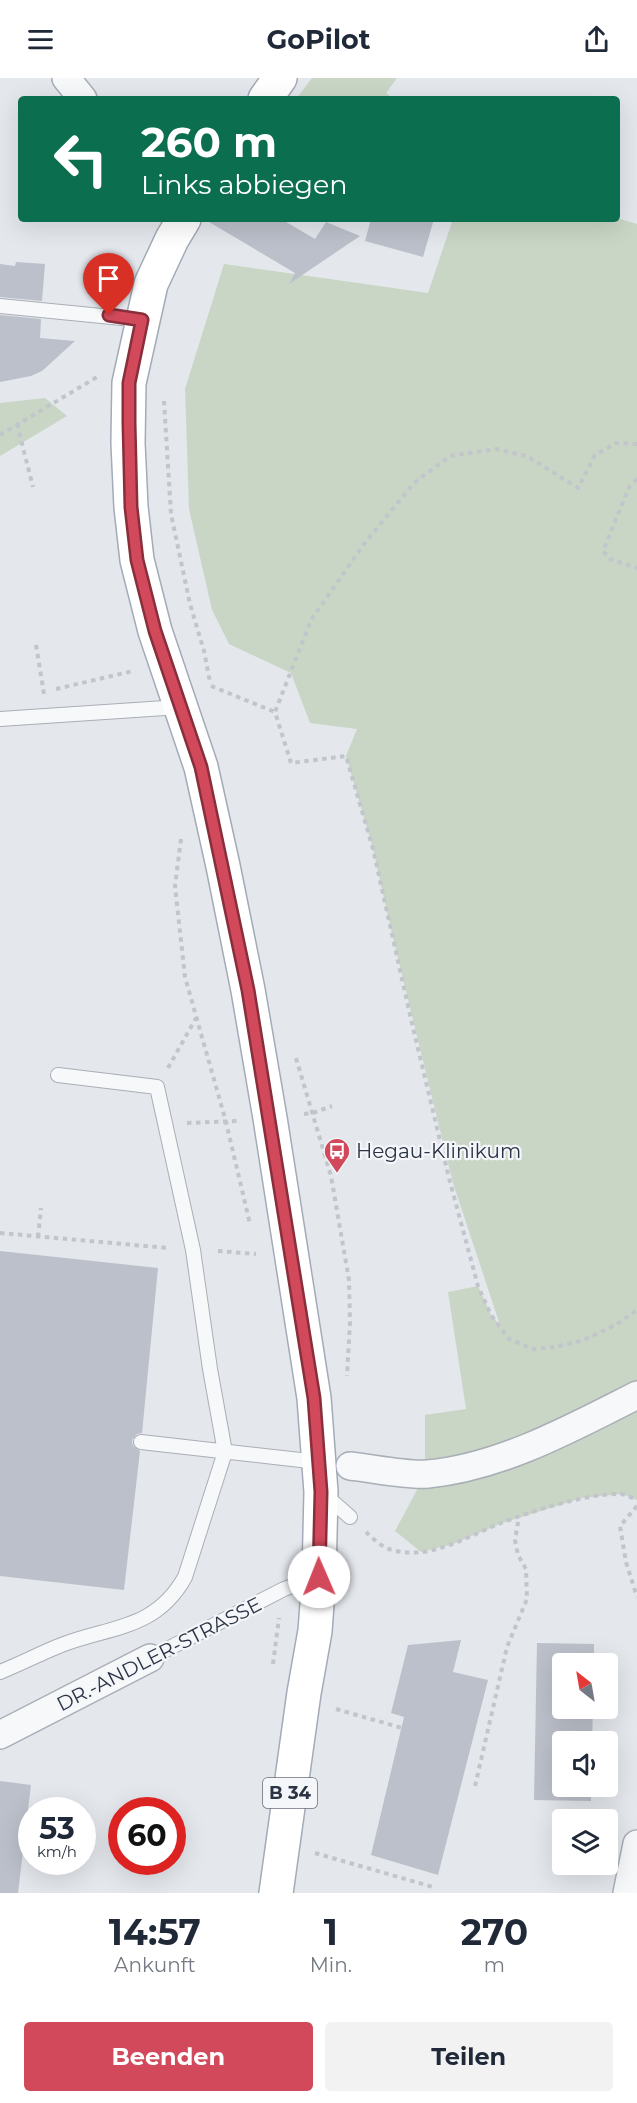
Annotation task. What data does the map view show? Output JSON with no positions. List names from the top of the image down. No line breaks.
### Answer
{"streets":{"main road":["B 34"],"street":["DR.-ANDLER-STRASSE"]},"crossings":[["DR.-ANDLER-STRASSE","B 34"]],"places":{"bus stop":["Hegau-Klinikum"]},"north":"top left","page":{"header":"GoPilot","turn":["260 m","Links abbiegen"],"speed":"53 km/h","limit":"60","eta":["14:57","Ankunft","1","Min.","270","m"],"buttons":["Beenden","Teilen"]}}
